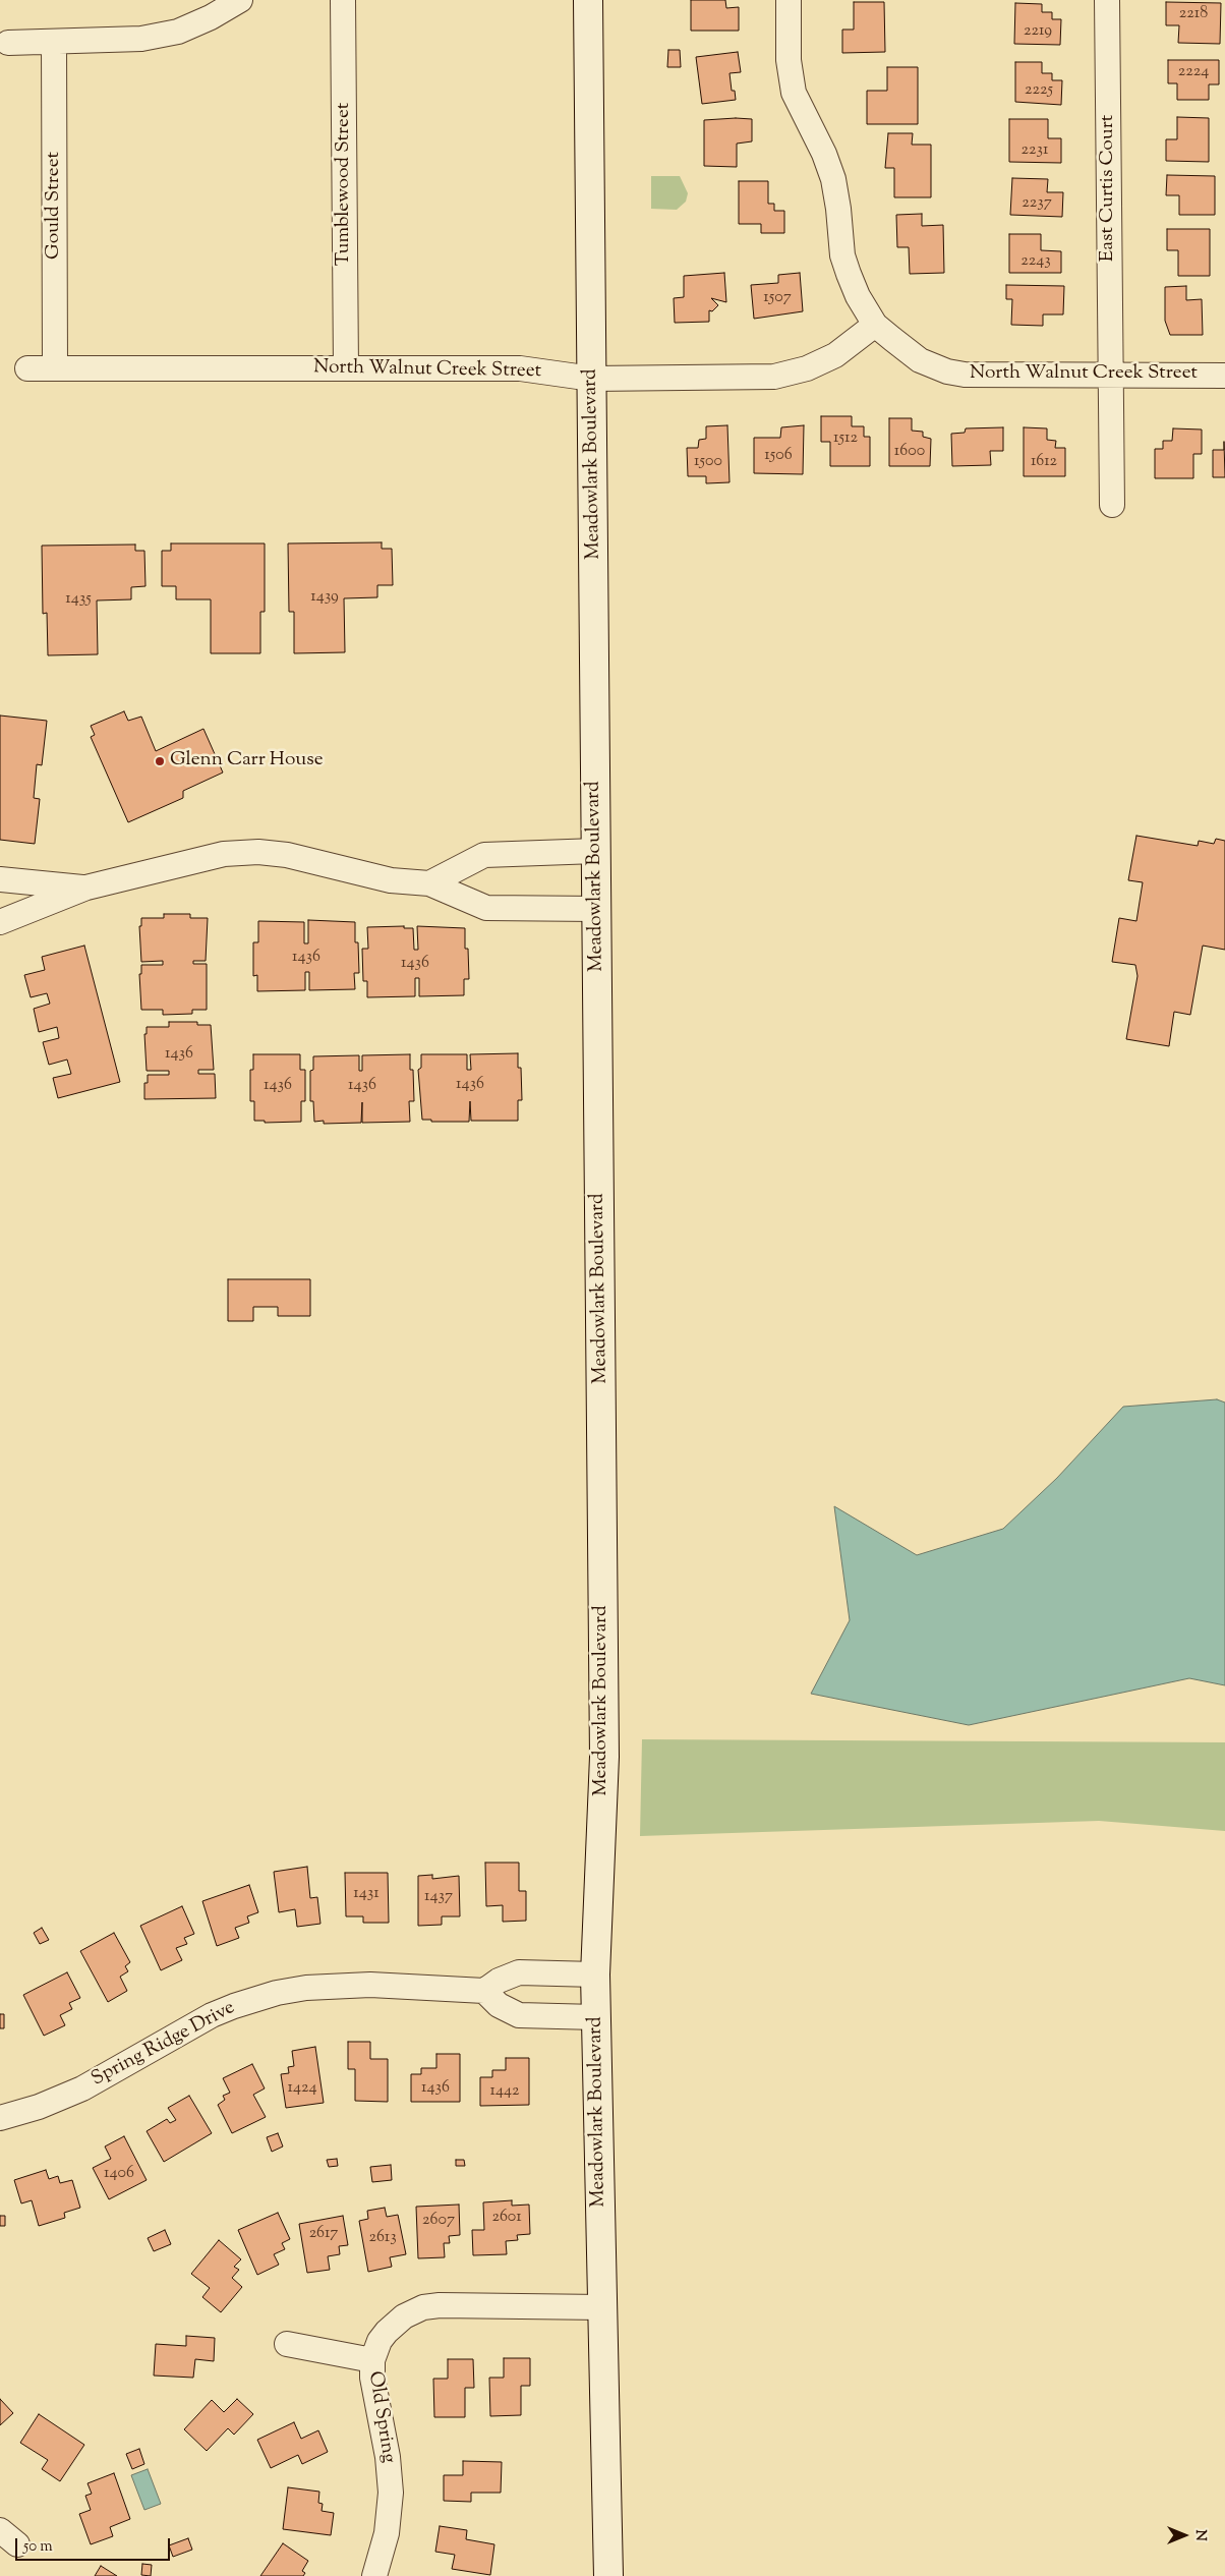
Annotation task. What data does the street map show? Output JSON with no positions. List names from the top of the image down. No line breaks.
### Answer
{"streets":{"street":["Tumblewood Street","East Curtis Court","Gould Street","North Walnut Creek Street","Meadowlark Boulevard","Spring Ridge Drive","Old Spring"]},"crossings":[["Tumblewood Street","North Walnut Creek Street"],["East Curtis Court","North Walnut Creek Street"],["Gould Street","North Walnut Creek Street"],["North Walnut Creek Street","Meadowlark Boulevard"],["Meadowlark Boulevard","Old Spring"]],"places":["Glenn Carr House"],"house_numbers":["2218","2219","2224","2225","2231","2237","2243","1507","1512","1600","1506","1500","1612","1439","1435","1436","1436","1436","1436","1436","1436","1431","1437","1424","1436","1442","1406","2601","2607","2617","2613"],"scale_bar":"50 m","north":"right"}
